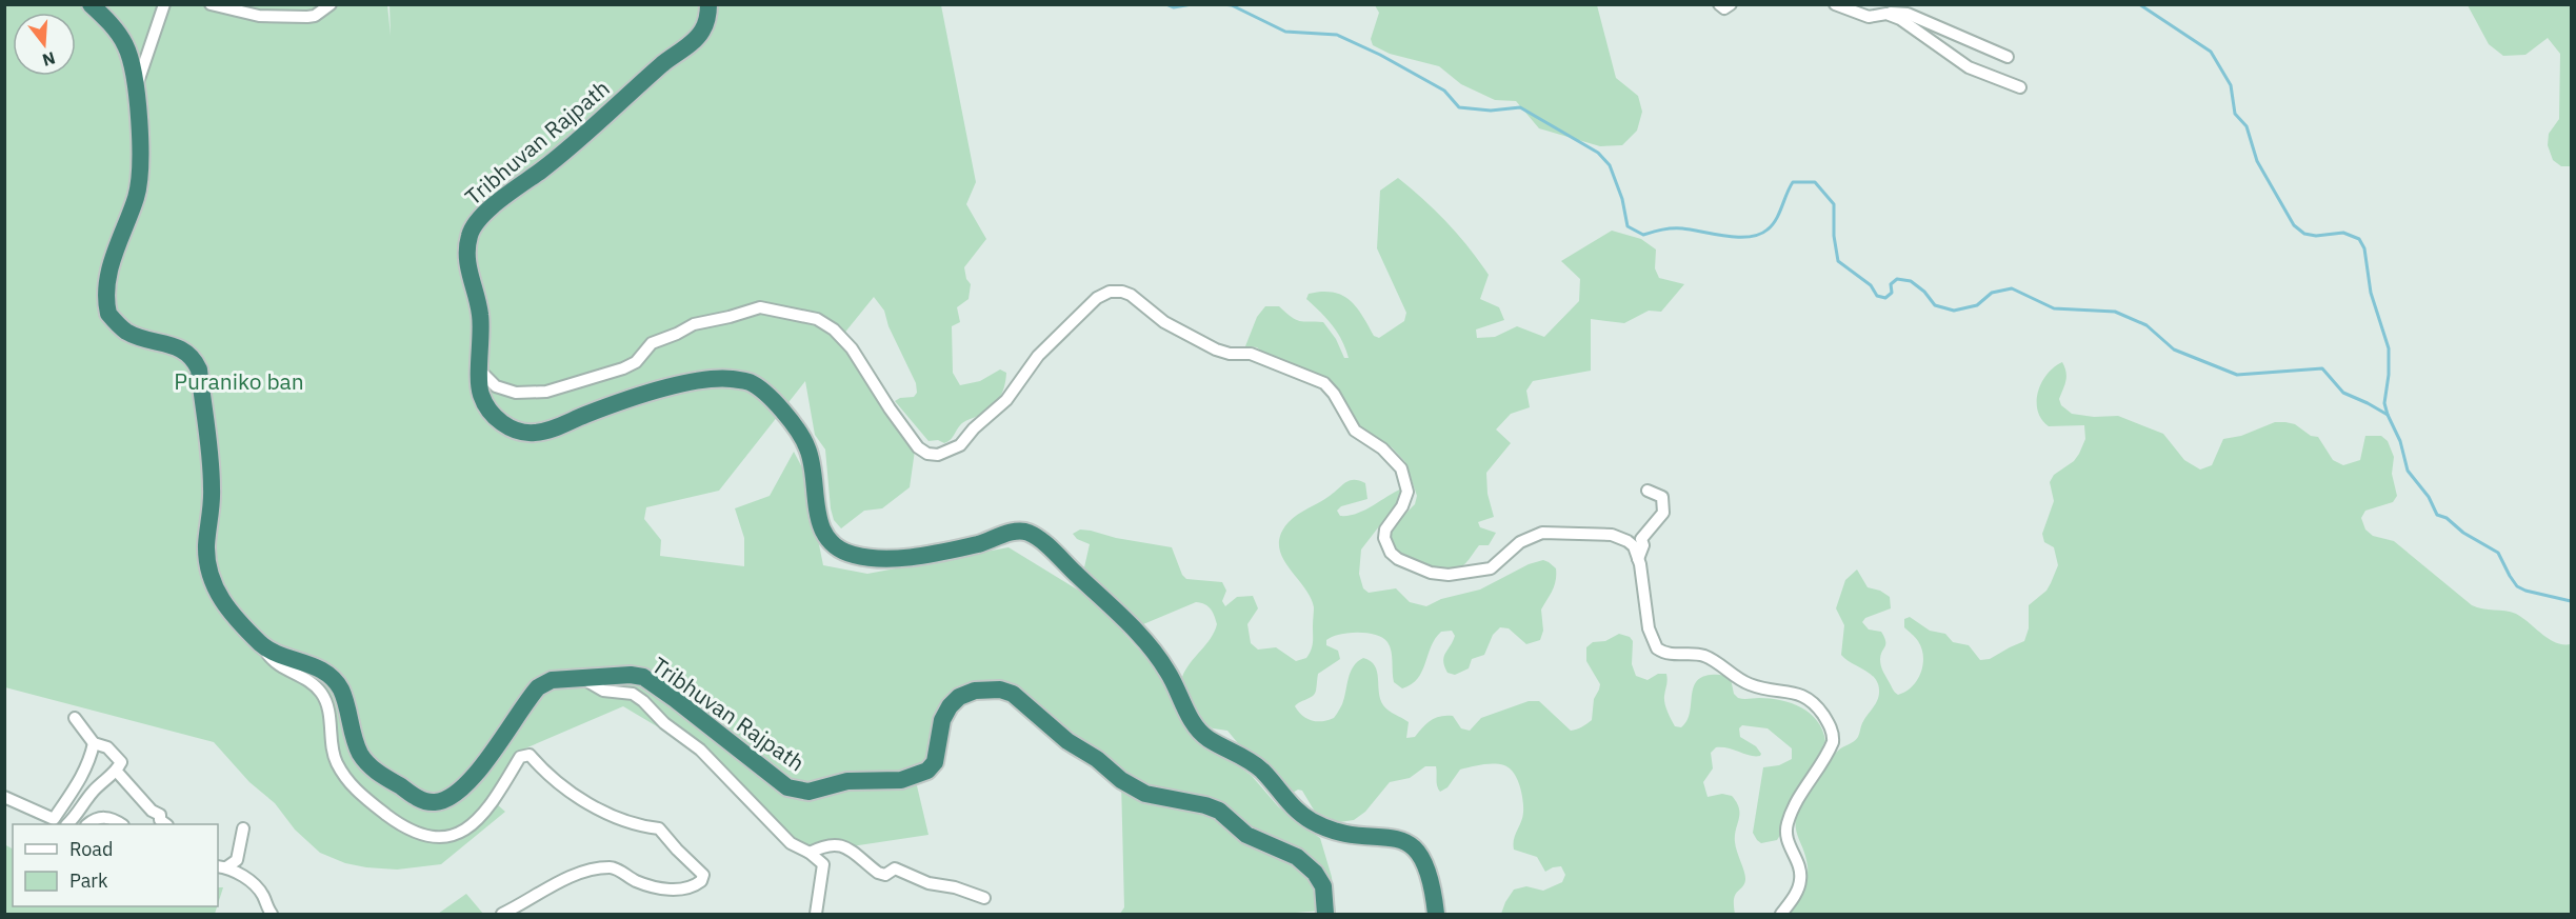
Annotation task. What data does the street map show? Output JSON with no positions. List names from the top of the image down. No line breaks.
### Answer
{"streets":{"highway":["Tribhuvan Rajpath"]},"parks":["Puraniko ban"],"legend":["Road","Park"],"north":"bottom"}
